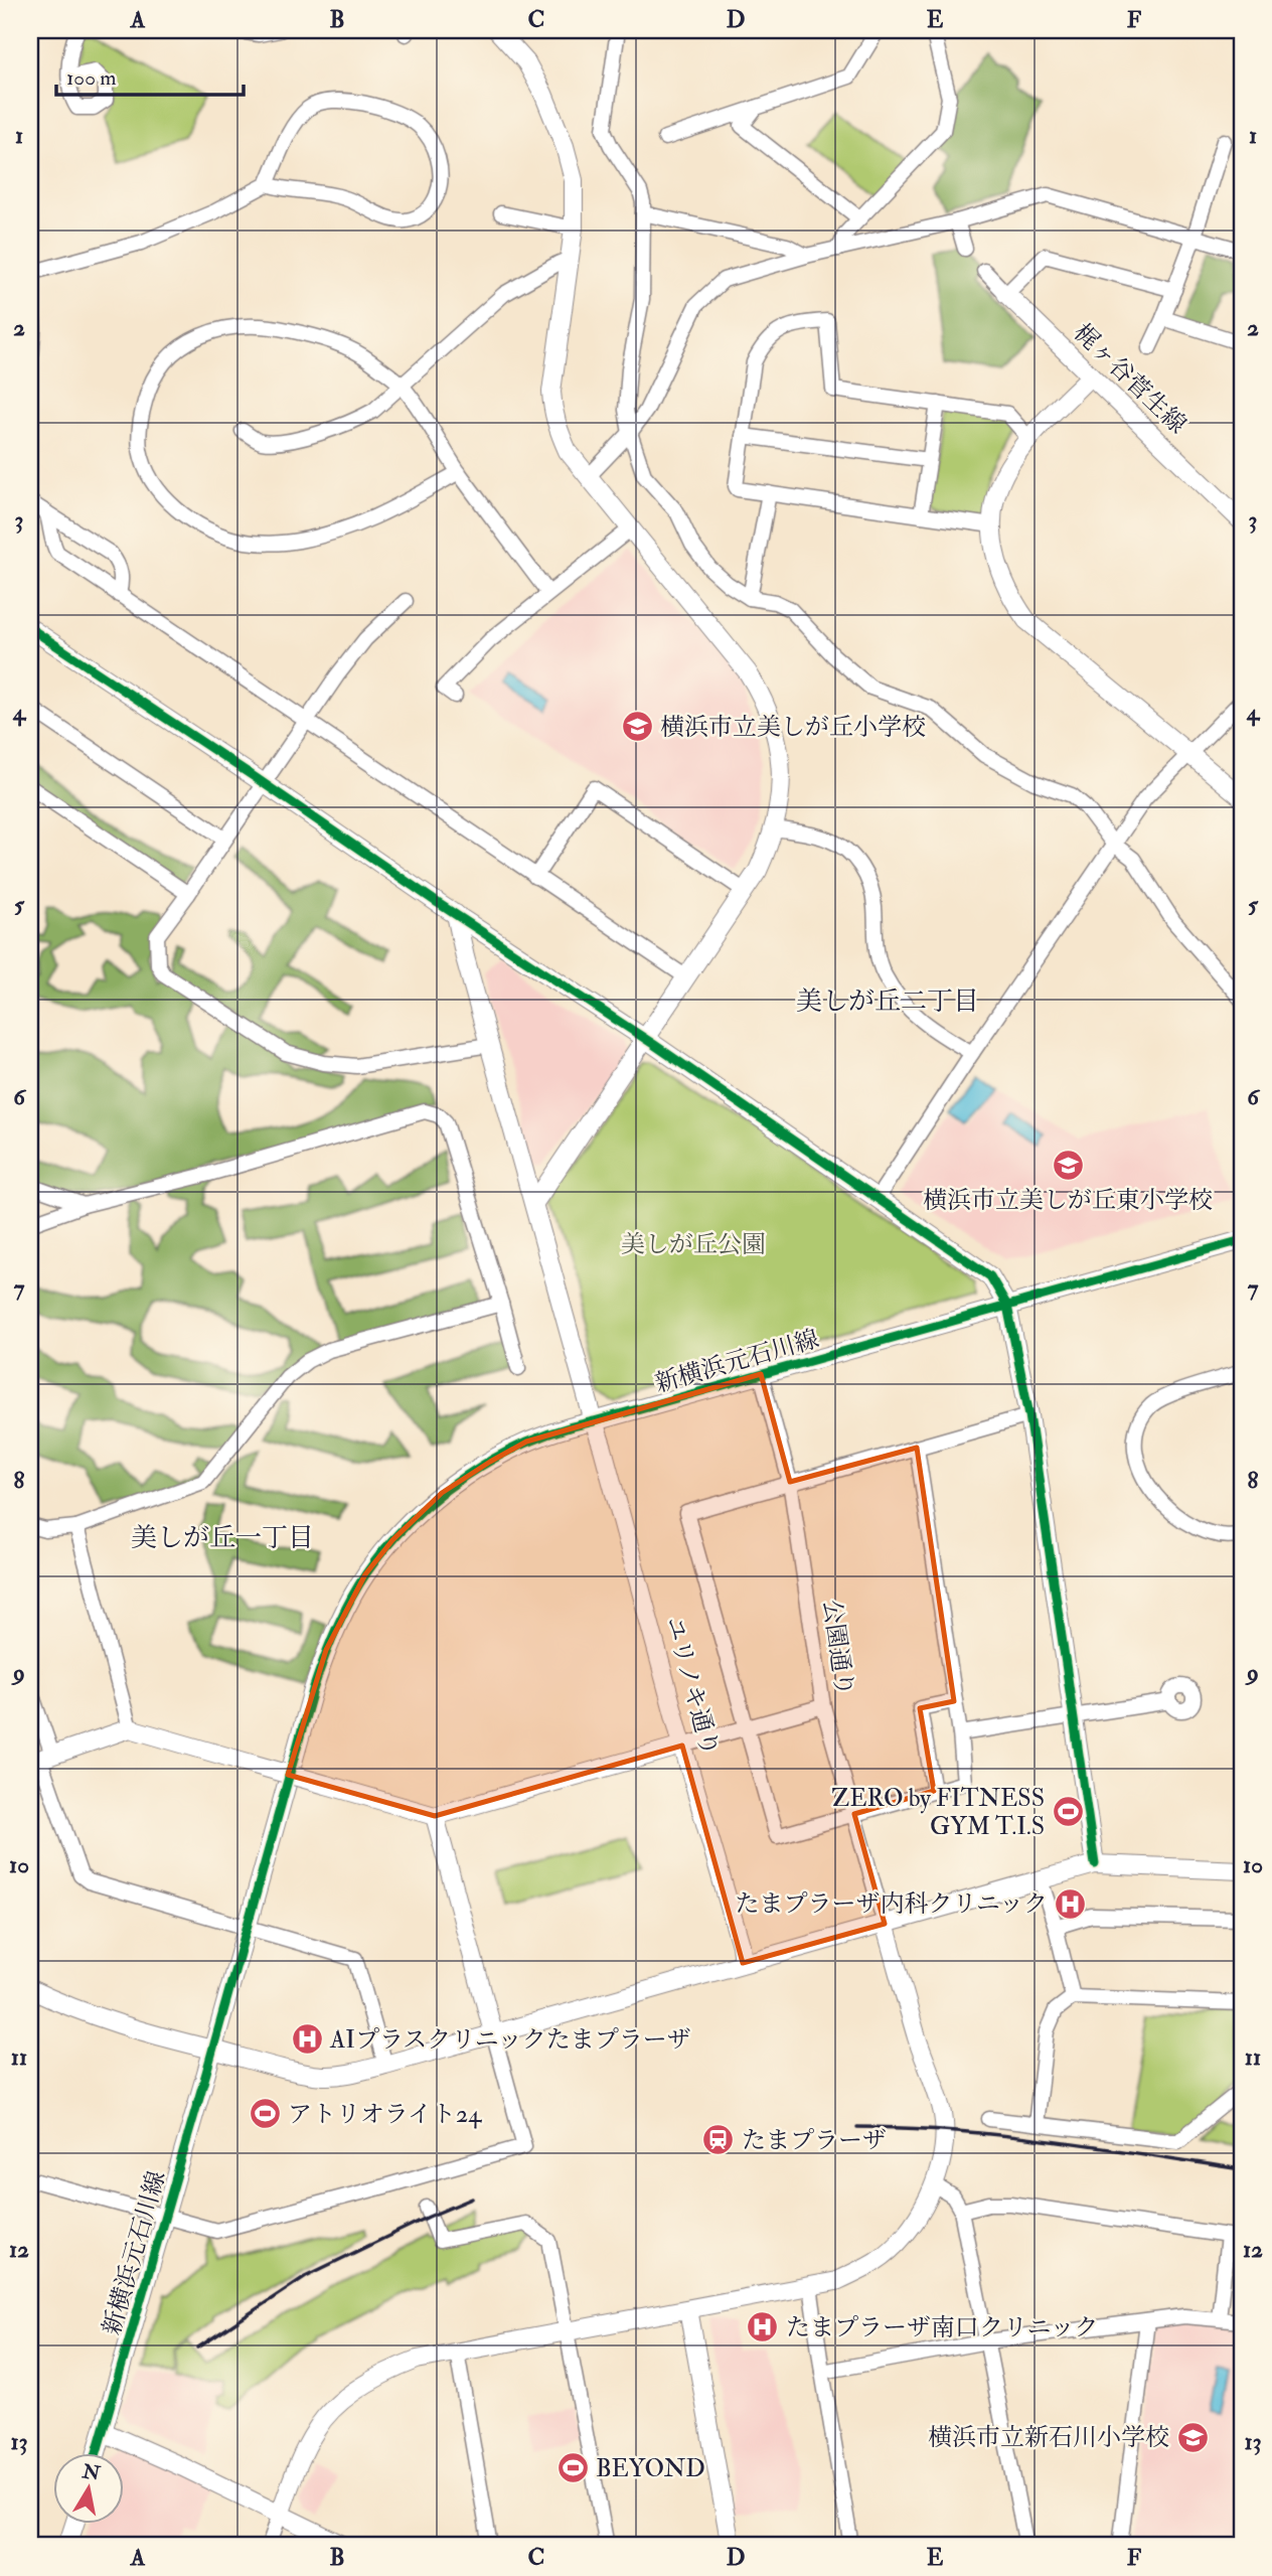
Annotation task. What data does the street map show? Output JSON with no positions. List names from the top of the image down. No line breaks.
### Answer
{"streets":{"street":["梶ヶ谷菅生線","新横浜元石川線","公園通り","ユリノキ通り"]},"crossings":[["新横浜元石川線","公園通り"],["新横浜元石川線","ユリノキ通り"]],"districts":["美しが丘二丁目","美しが丘一丁目"],"parks":["美しが丘公園"],"places":{"school or university":["横浜市立美しが丘小学校","横浜市立美しが丘東小学校","横浜市立新石川小学校"],"sports":["ZERO by FITNESS GYM T.I.S","アトリオライト24","BEYOND"],"hospital":["たまプラーザ内科クリニック","AIプラスクリニックたまプラーザ","たまプラーザ南口クリニック"],"station":["たまプラーザ"]},"scale_bar":"100 m","north":"top","grid":{"columns":["A","B","C","D","E","F"],"rows":["1","2","3","4","5","6","7","8","9","10","11","12","13"]}}
